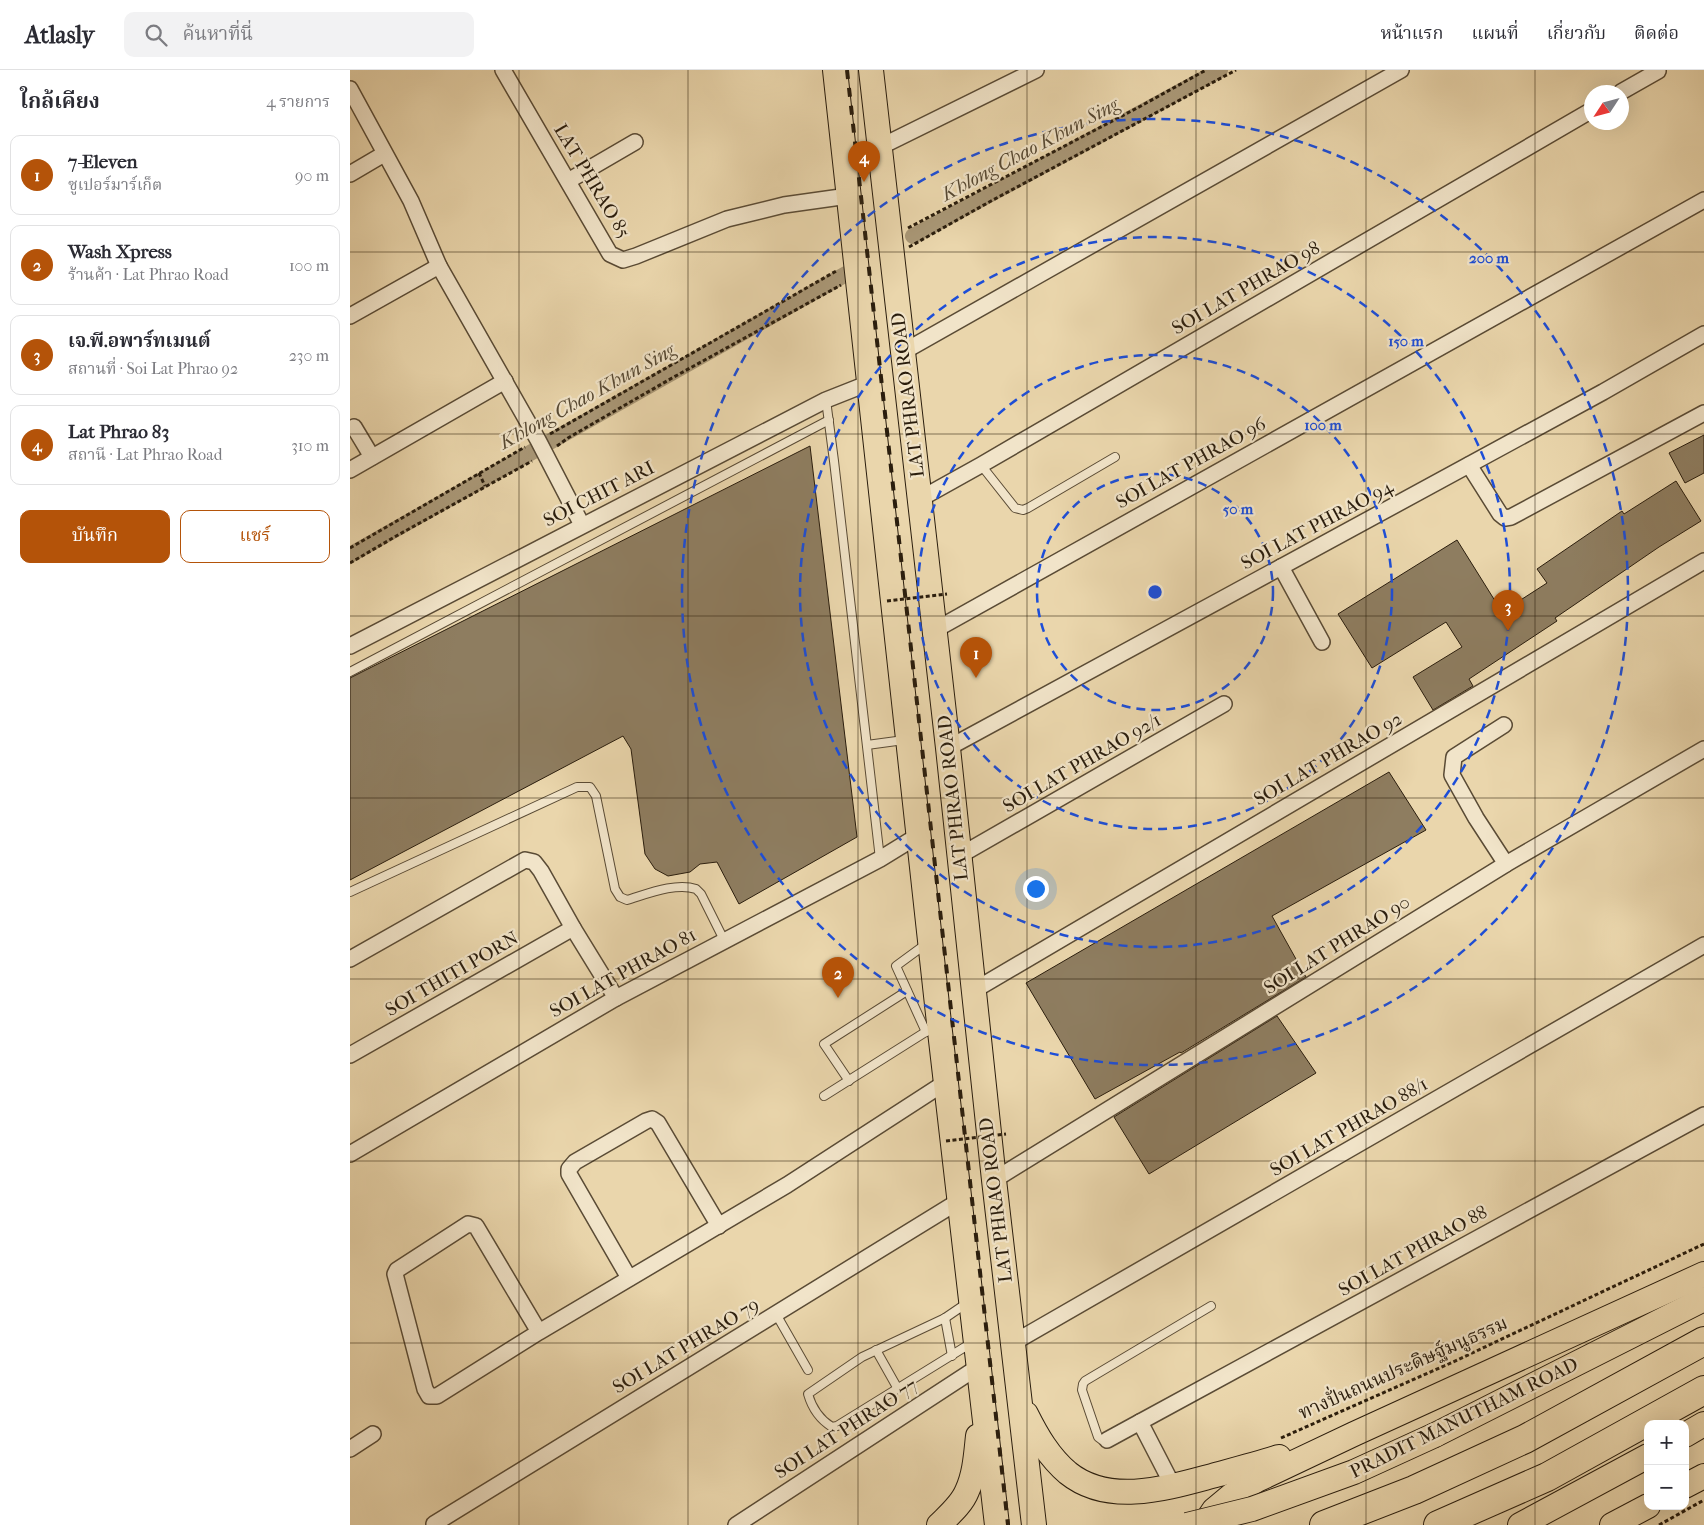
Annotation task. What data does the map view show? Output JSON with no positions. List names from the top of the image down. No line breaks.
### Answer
{"streets":{"main road":["LAT PHRAO ROAD","PRADIT MANUTHAM ROAD"],"street":["LAT PHRAO 85","SOI LAT PHRAO 98","SOI LAT PHRAO 96","SOI CHIT ARI","SOI LAT PHRAO 94","SOI LAT PHRAO 92","SOI LAT PHRAO 92/1","SOI LAT PHRAO 90","SOI LAT PHRAO 81","SOI THITI PORN","SOI LAT PHRAO 88/1","SOI LAT PHRAO 88","SOI LAT PHRAO 79","SOI LAT PHRAO 77"],"path":["ทางปั่นถนนประดิษฐ์มนูธรรม"]},"crossings":[["LAT PHRAO 85","LAT PHRAO ROAD"],["SOI LAT PHRAO 98","LAT PHRAO ROAD"],["LAT PHRAO ROAD","SOI LAT PHRAO 96"],["LAT PHRAO ROAD","SOI CHIT ARI"],["LAT PHRAO ROAD","SOI LAT PHRAO 94"],["LAT PHRAO ROAD","SOI LAT PHRAO 92"],["LAT PHRAO ROAD","SOI LAT PHRAO 92/1"],["LAT PHRAO ROAD","SOI LAT PHRAO 90"],["LAT PHRAO ROAD","SOI LAT PHRAO 81"],["LAT PHRAO ROAD","SOI LAT PHRAO 88/1"],["LAT PHRAO ROAD","SOI LAT PHRAO 79"],["LAT PHRAO ROAD","SOI LAT PHRAO 77"]],"water":["Khlong Chao Khun Sing"],"north":"bottom left","page":{"header":"Atlasly","search":"ค้นหาที่นี่","nav":["หน้าแรก","แผนที่","เกี่ยวกับ","ติดต่อ"],"heading":["ใกล้เคียง","4 รายการ"],"list":[{"mark":"1","name":"7-Eleven","note":"ซูเปอร์มาร์เก็ต","value":"90 m"},{"mark":"2","name":"Wash Xpress","note":"ร้านค้า · Lat Phrao Road","value":"100 m"},{"mark":"3","name":"เจ.พี.อพาร์ทเมนต์","note":"สถานที่ · Soi Lat Phrao 92","value":"230 m"},{"mark":"4","name":"Lat Phrao 83","note":"สถานี · Lat Phrao Road","value":"310 m"}],"pins":["4","3","1","2"],"buttons":["บันทึก","แชร์"],"map_buttons":["+","−"]},"rings":["200 m","150 m","100 m","50 m"]}
